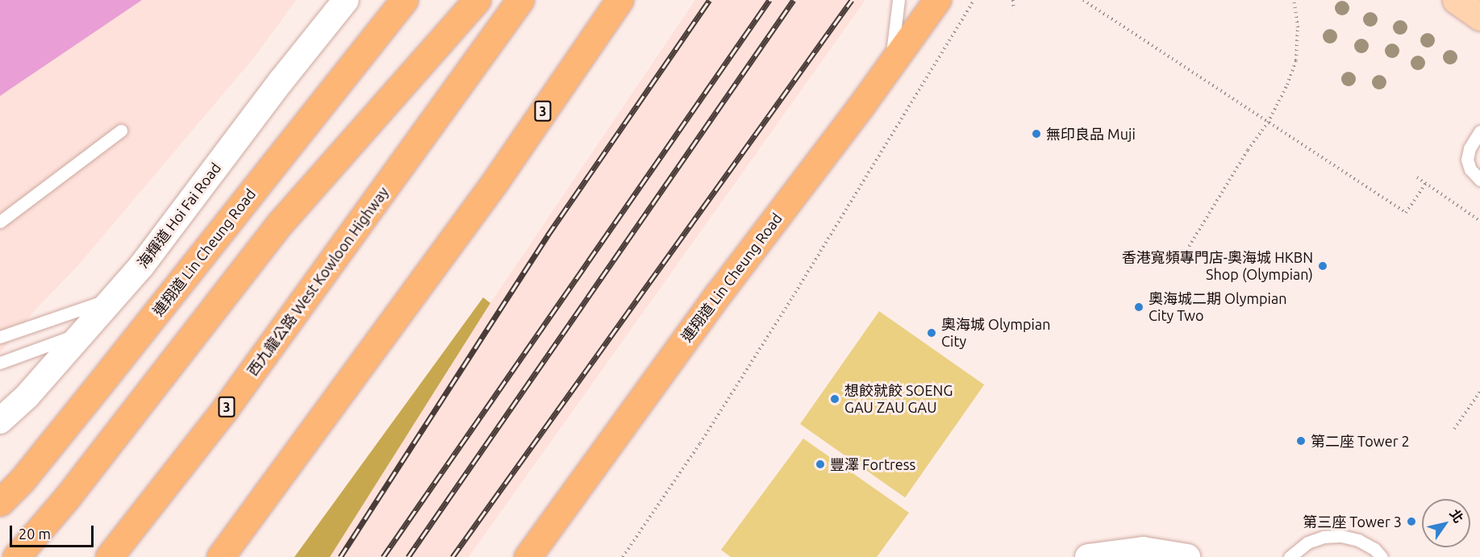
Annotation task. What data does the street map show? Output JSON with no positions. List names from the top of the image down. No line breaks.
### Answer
{"streets":{"highway":["3","連翔道 Lin Cheung Road","西九龍公路 West Kowloon Highway"],"street":["海輝道 Hoi Fai Road"]},"places":["無印良品 Muji","香港寬頻專門店-奧海城 HKBN Shop (Olympian)","奧海城二期 Olympian City Two","奧海城 Olympian City","想餃就餃 SOENG GAU ZAU GAU","第二座 Tower 2","豐澤 Fortress","第三座 Tower 3"],"scale_bar":"20 m","north":"top right"}
